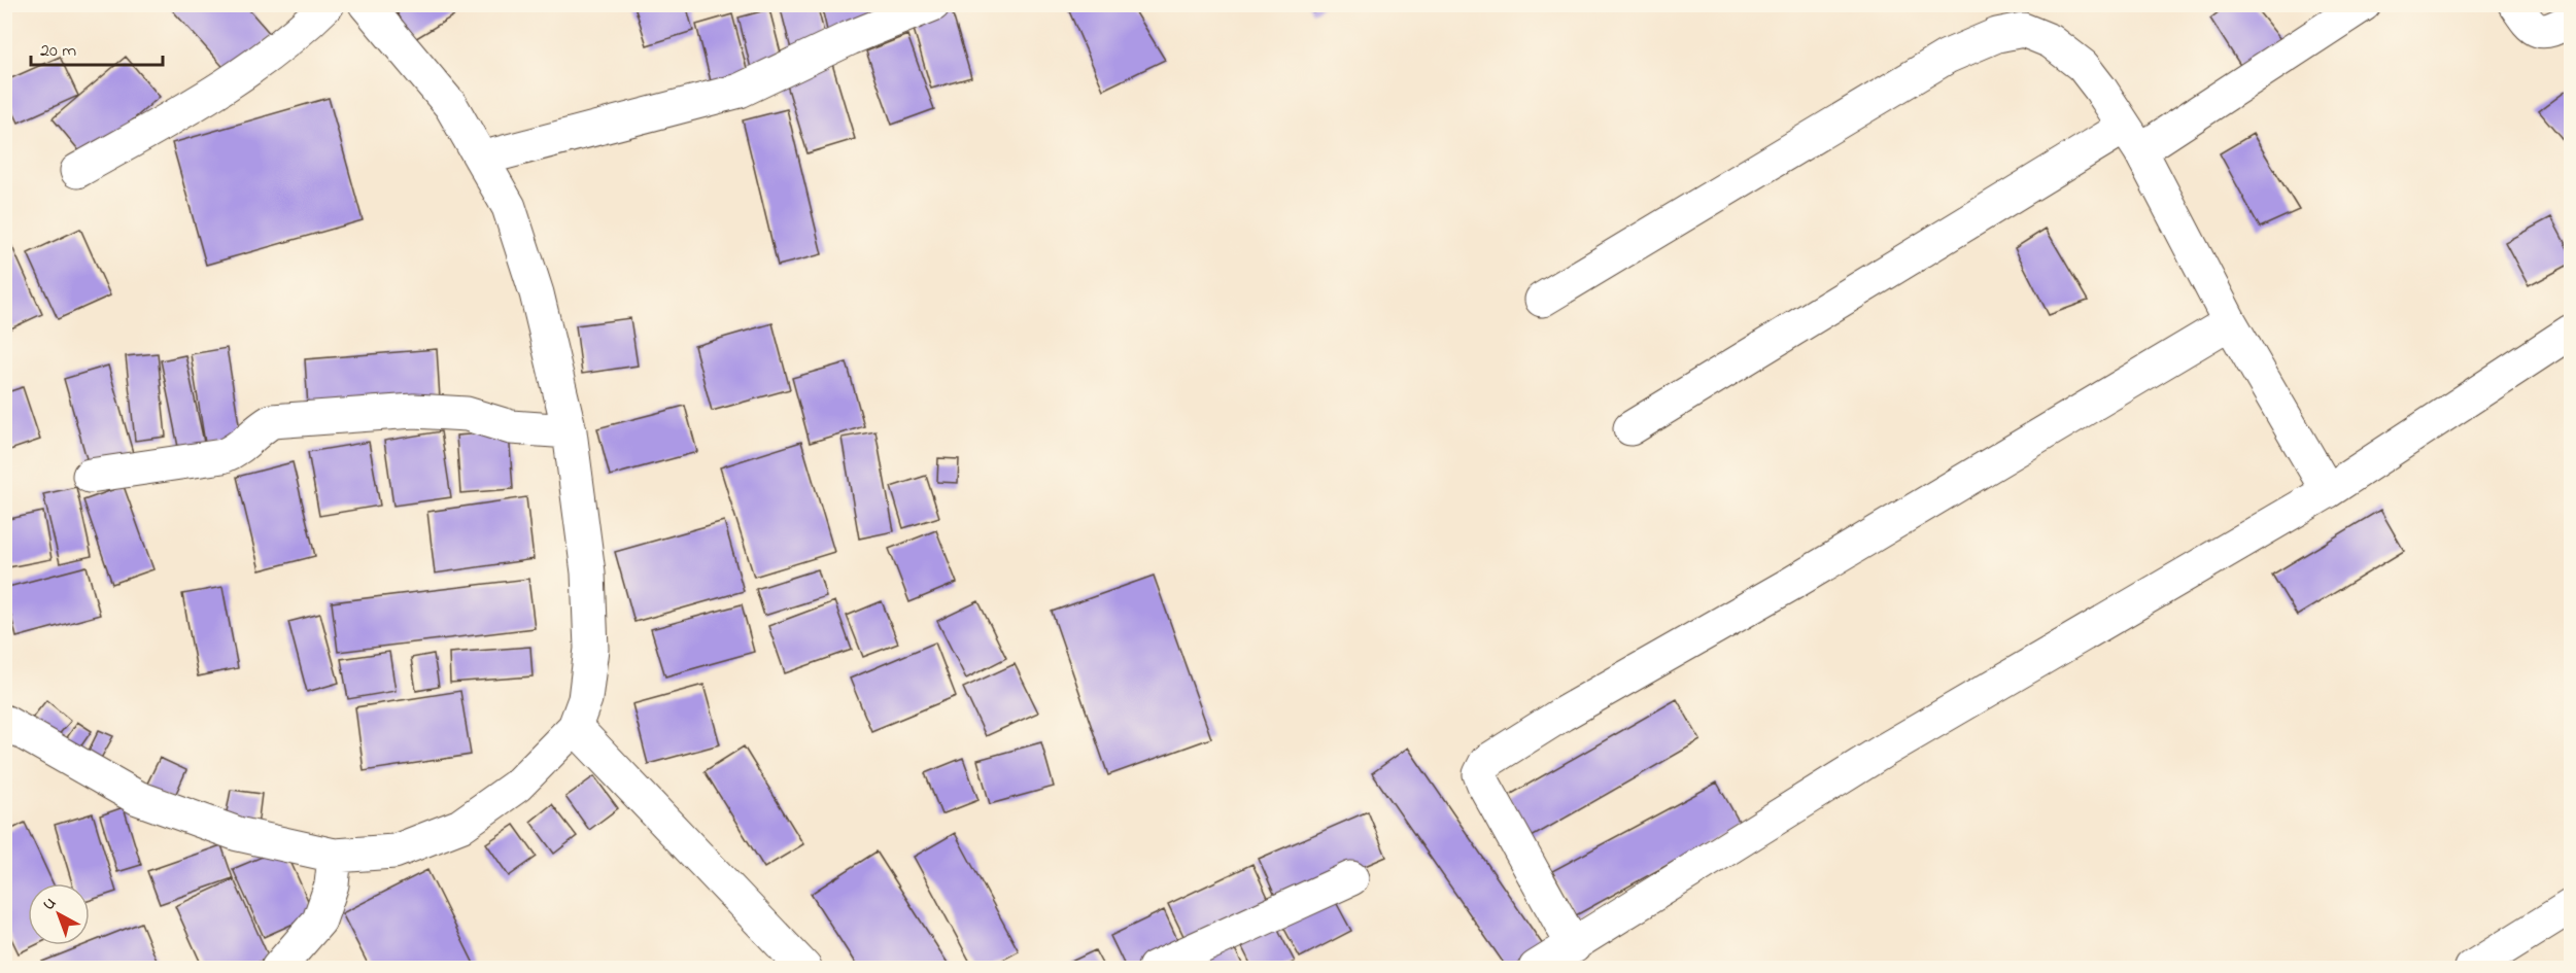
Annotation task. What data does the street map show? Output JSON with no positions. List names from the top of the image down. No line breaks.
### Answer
{"scale_bar":"20 m","north":"top left"}
